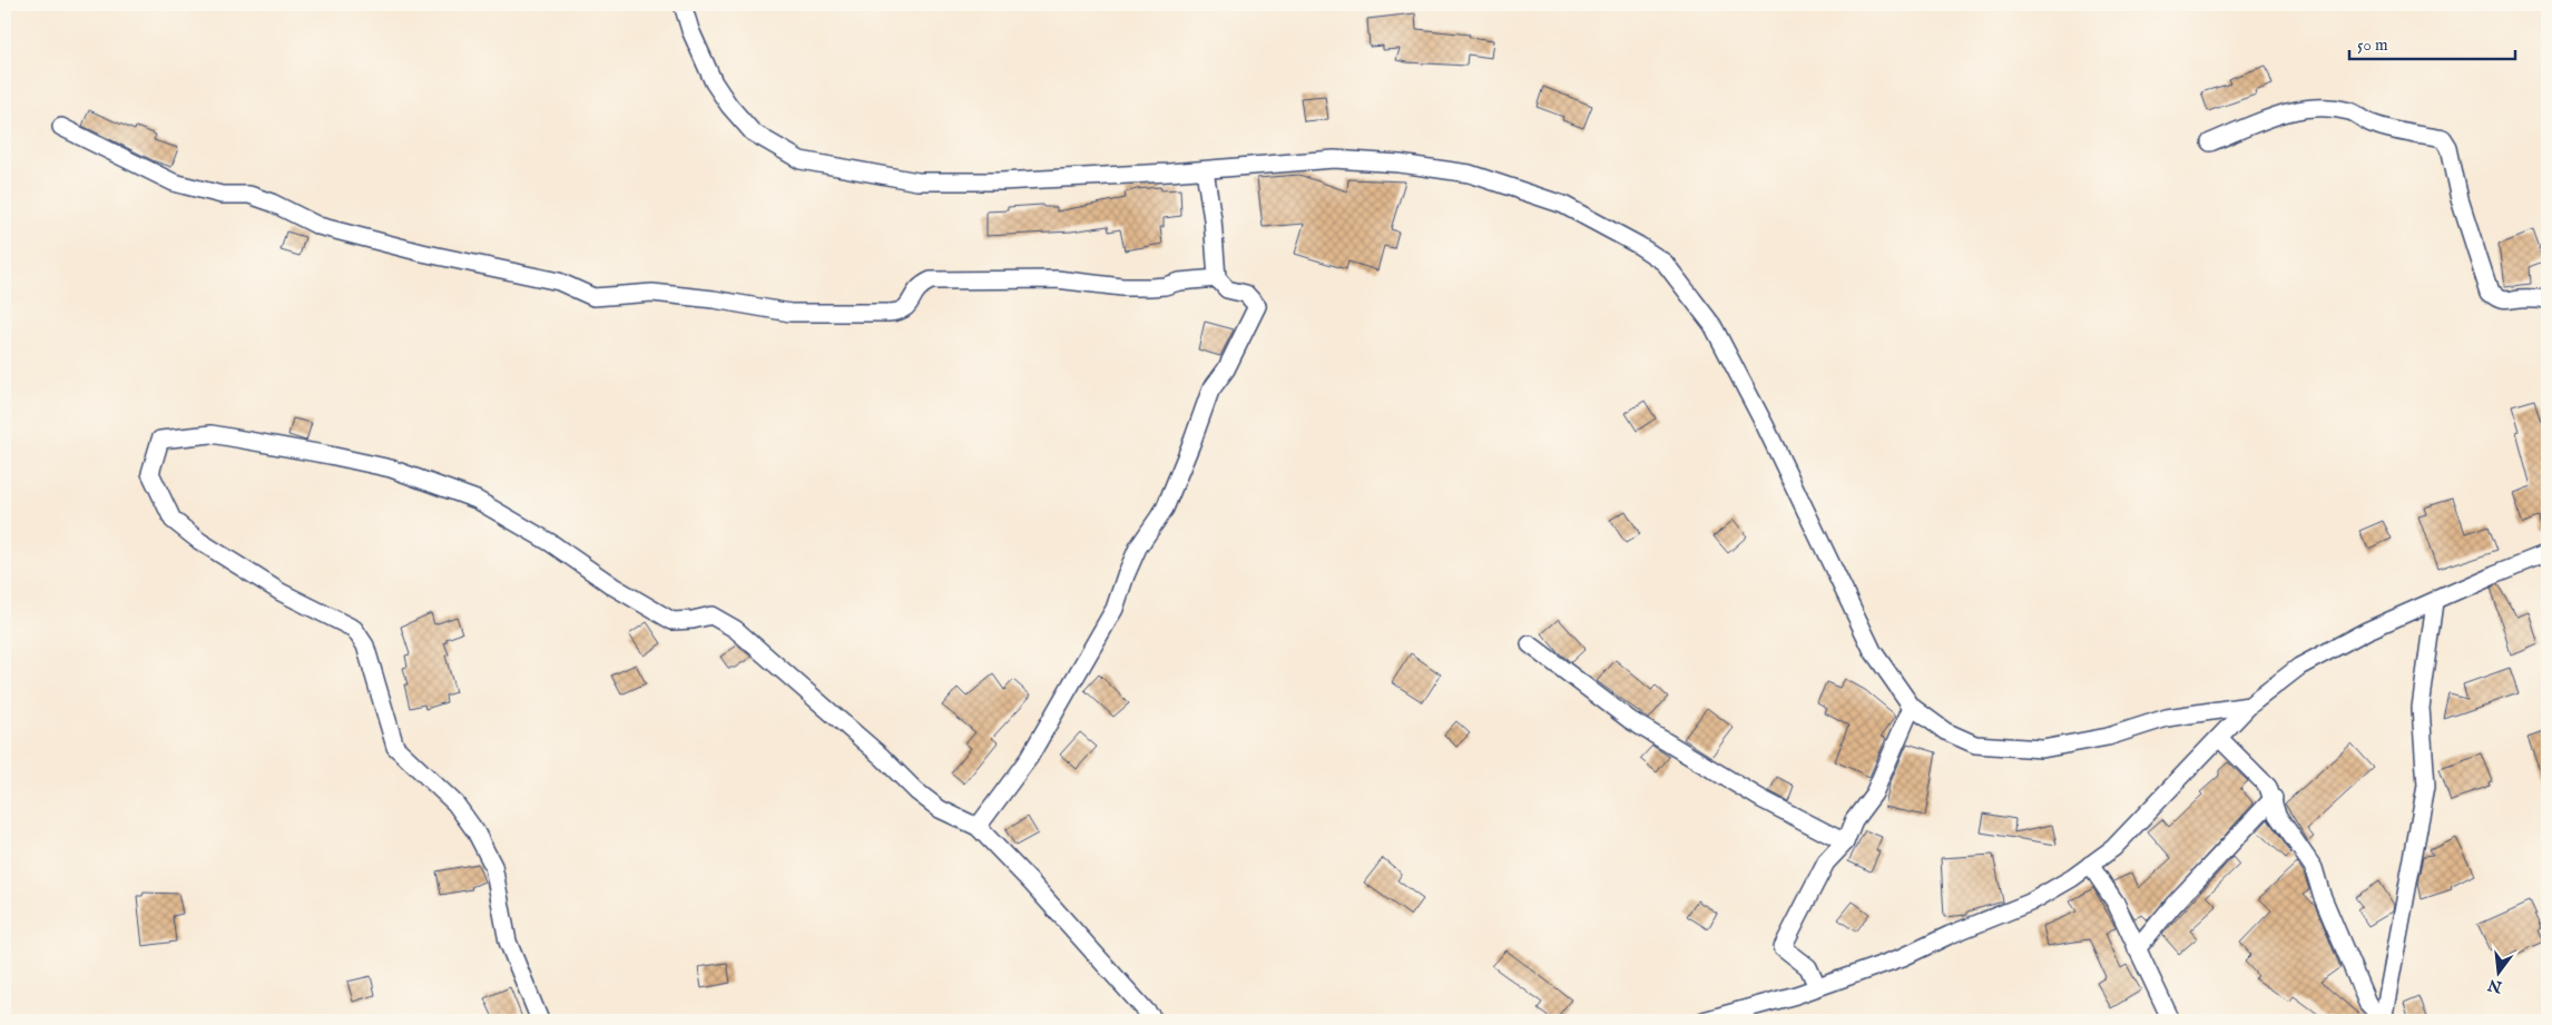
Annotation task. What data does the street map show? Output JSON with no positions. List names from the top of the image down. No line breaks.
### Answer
{"scale_bar":"50 m","north":"bottom"}
